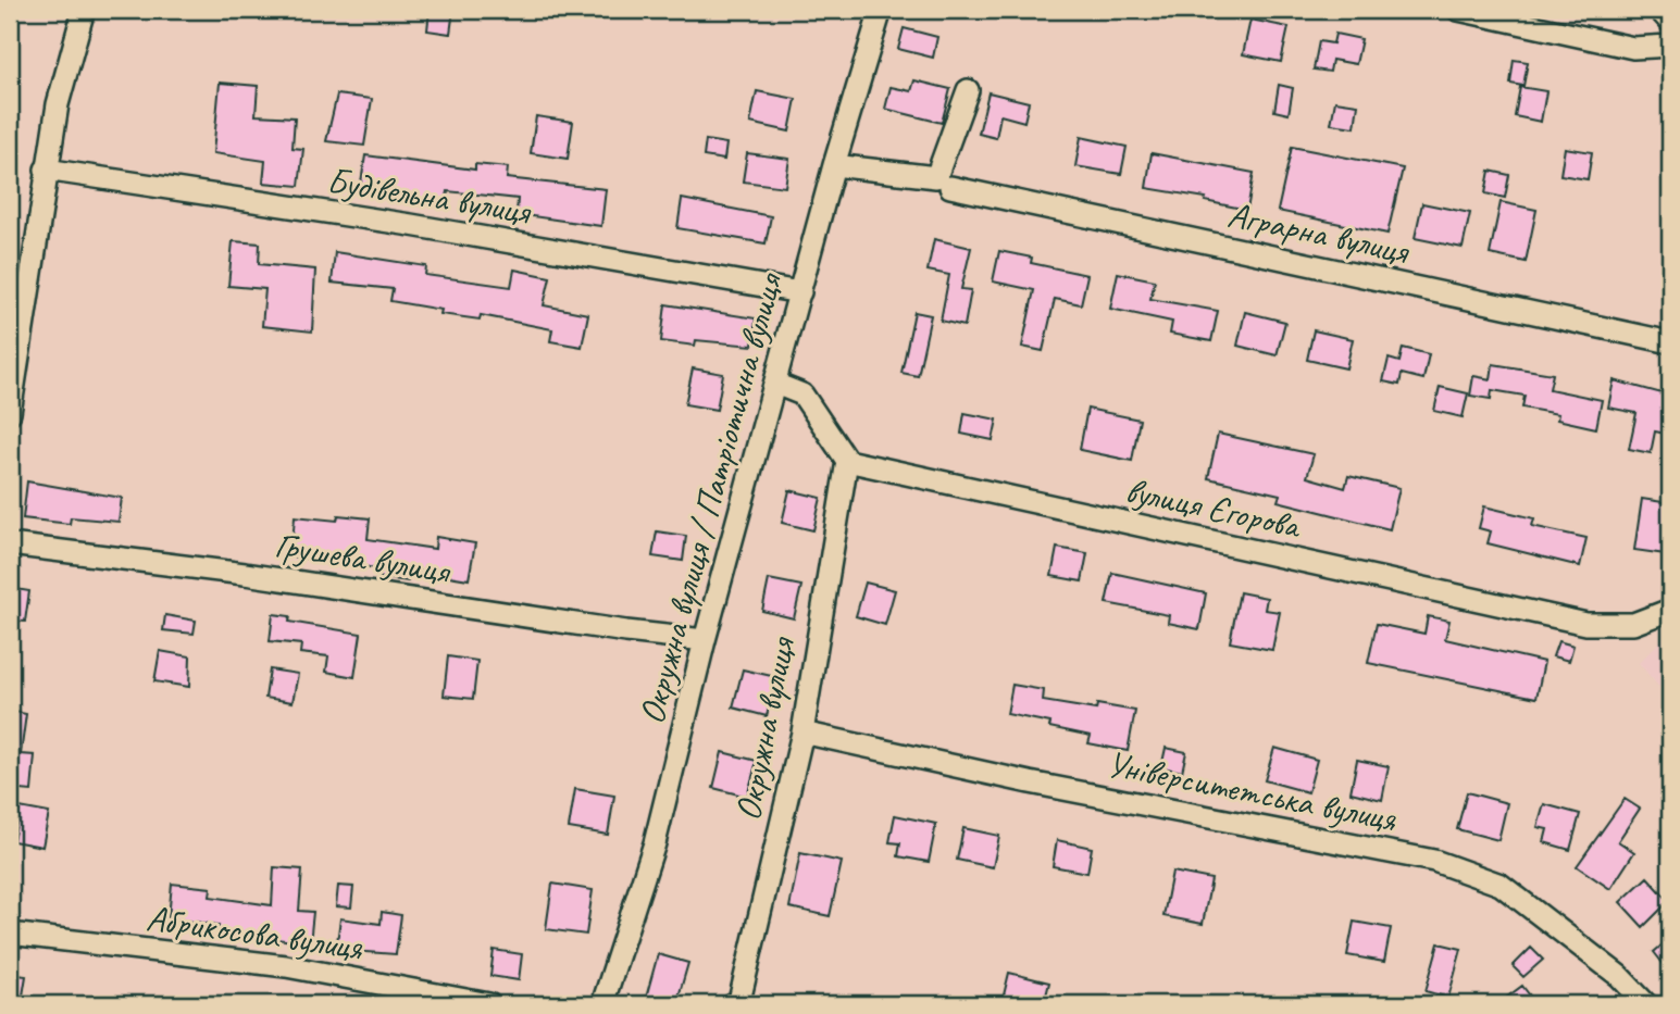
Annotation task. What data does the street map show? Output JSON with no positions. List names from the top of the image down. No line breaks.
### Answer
{"streets":{"street":["Будівельна вулиця","Аграрна вулиця","Окружна вулиця / Патріотична вулиця","вулиця Єгорова","Грушева вулиця","Окружна вулиця","Університетська вулиця","Абрикосова вулиця"]},"crossings":[["Будівельна вулиця","Окружна вулиця / Патріотична вулиця"],["Окружна вулиця / Патріотична вулиця","Грушева вулиця"],["вулиця Єгорова","Окружна вулиця"],["Окружна вулиця","Університетська вулиця"]]}
